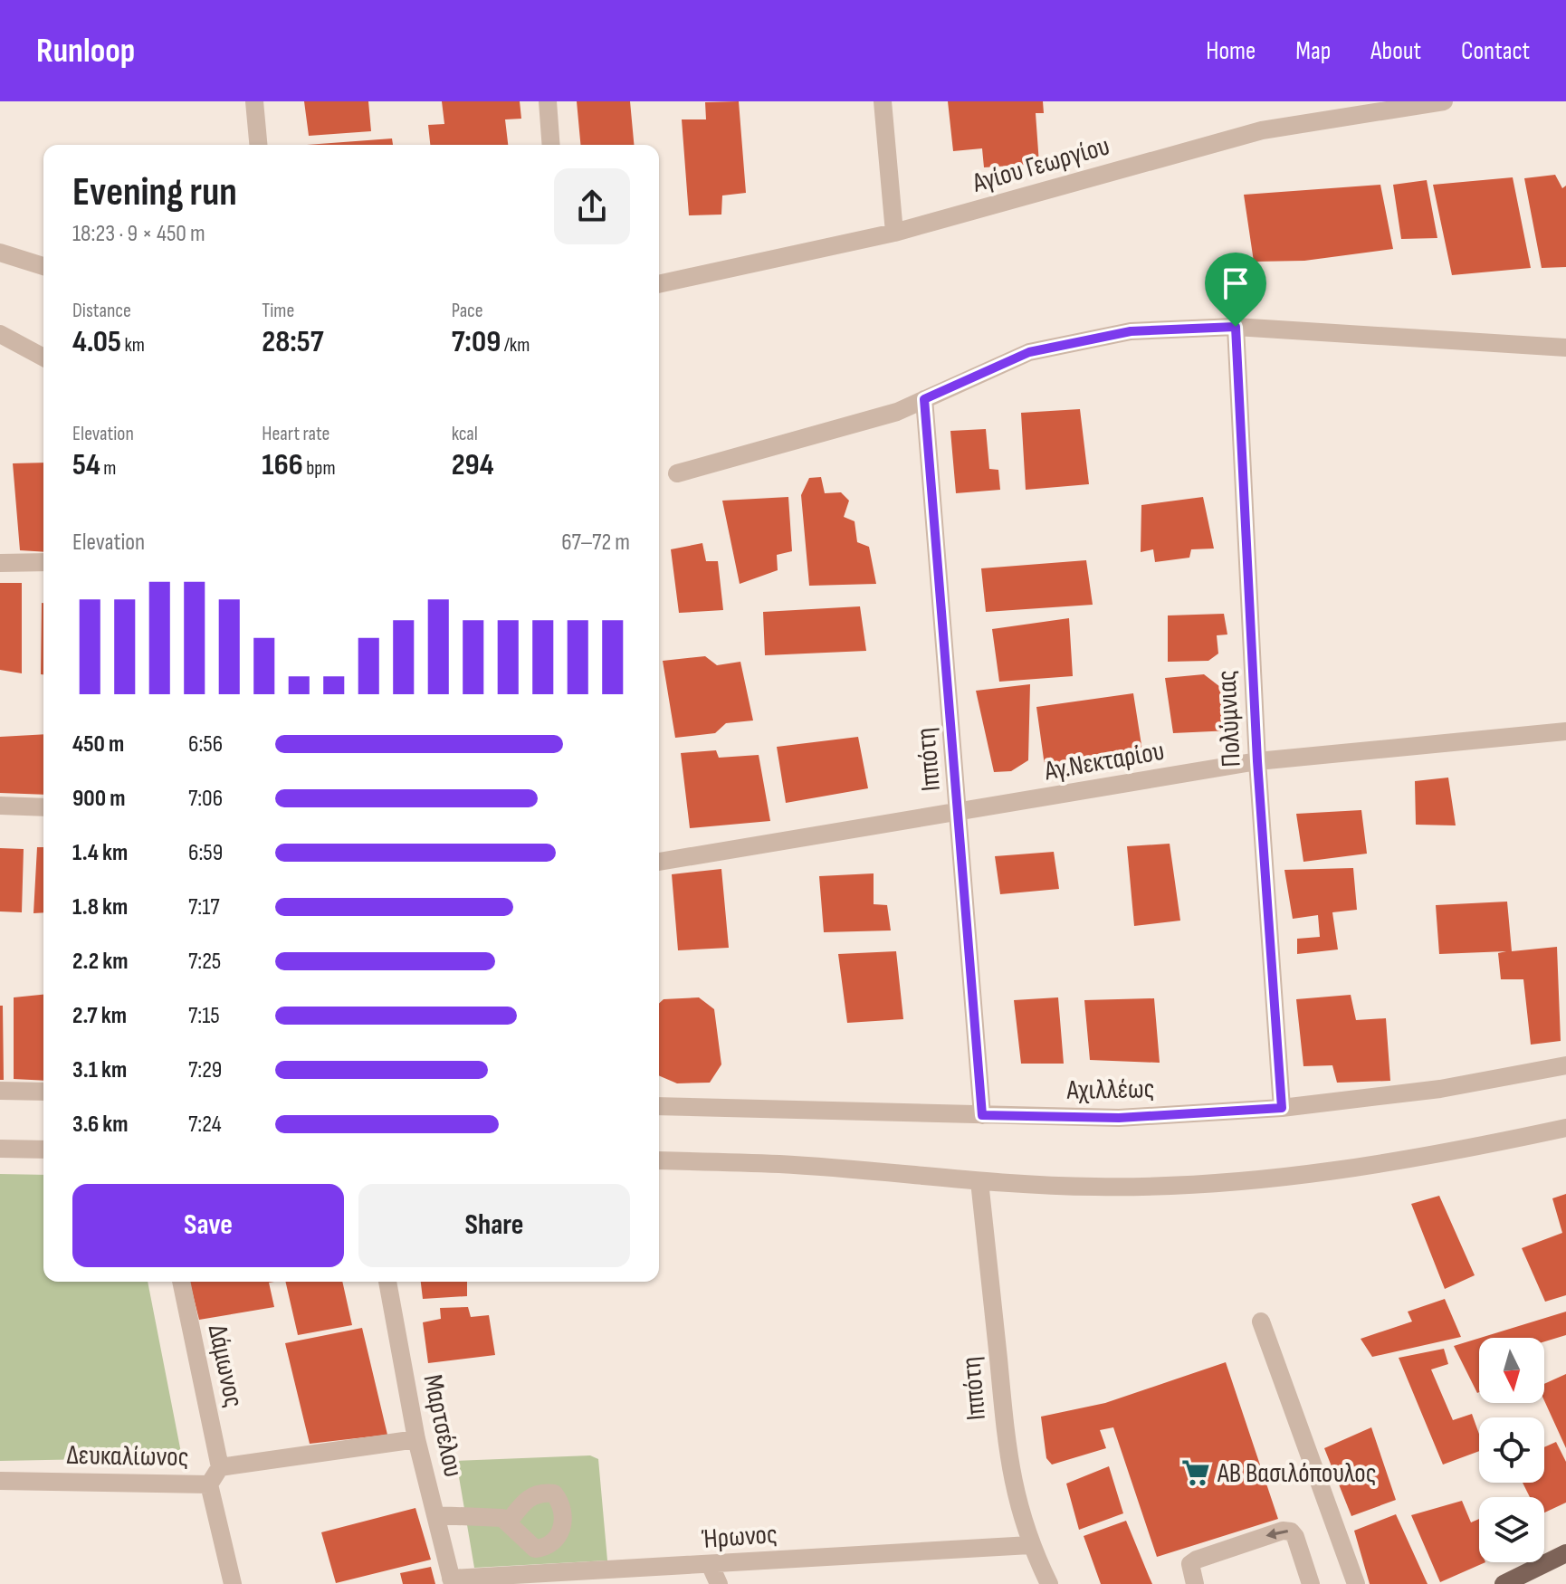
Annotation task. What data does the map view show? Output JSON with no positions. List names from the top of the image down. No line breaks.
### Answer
{"streets":{"street":["Αγίου Γεωργίου","Πολύμνιας","Ιππότη","Αγ.Νεκταρίου","Αχιλλέως","Δάμωνος","Μαρτσέλου","Δευκαλίωνος","Ήρωνος"]},"crossings":[["Πολύμνιας","Αγ.Νεκταρίου"],["Πολύμνιας","Αχιλλέως"],["Ιππότη","Αγ.Νεκταρίου"],["Ιππότη","Αχιλλέως"],["Ιππότη","Ήρωνος"],["Δάμωνος","Δευκαλίωνος"],["Μαρτσέλου","Δευκαλίωνος"],["Μαρτσέλου","Ήρωνος"]],"places":{"supermarket":["ΑΒ Βασιλόπουλος"]},"north":"bottom","page":{"header":"Runloop","nav":["Home","Map","About","Contact"],"heading":["Evening run","18:23 · 9 × 450 m"],"stats":[["Distance","4.05 km"],["Time","28:57"],["Pace","7:09 /km"],["Elevation","54 m"],["Heart rate","166 bpm"],["kcal","294"]],"chart":["Elevation","67–72 m"],"list":[{"name":"450 m","note":"6:56"},{"name":"900 m","note":"7:06"},{"name":"1.4 km","note":"6:59"},{"name":"1.8 km","note":"7:17"},{"name":"2.2 km","note":"7:25"},{"name":"2.7 km","note":"7:15"},{"name":"3.1 km","note":"7:29"},{"name":"3.6 km","note":"7:24"}],"buttons":["Save","Share"]}}
